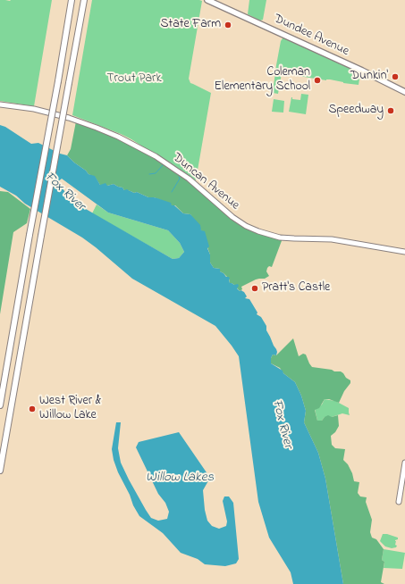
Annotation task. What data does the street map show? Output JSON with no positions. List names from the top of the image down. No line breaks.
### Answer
{"streets":{"main road":["Dundee Avenue"],"street":["Duncan Avenue"]},"water":["Fox River","Willow Lakes"],"parks":["Trout Park"],"places":["State Farm","Dunkin'","Coleman Elementary School","Speedway","Pratt's Castle","West River & Willow Lake"]}
